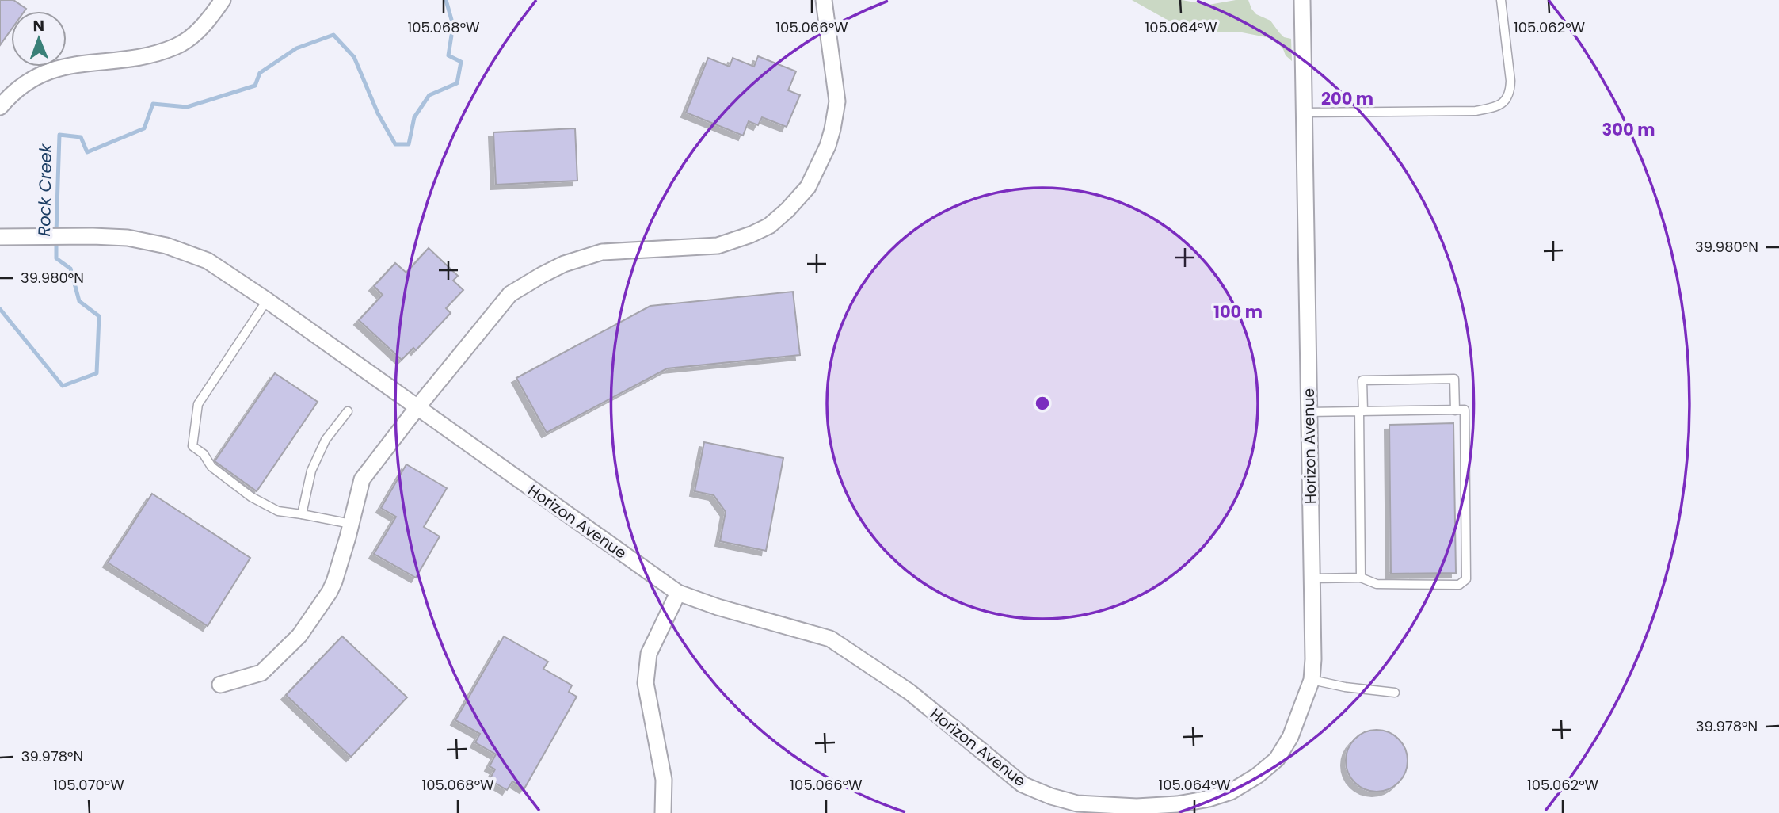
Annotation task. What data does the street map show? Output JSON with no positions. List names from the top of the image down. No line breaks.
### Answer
{"streets":{"street":["Horizon Avenue"]},"water":["Rock Creek"],"north":"top","coordinates":["105.068°W","105.066°W","105.064°W","105.062°W","39.980°N","39.978°N","105.070°W"],"rings":["200 m","300 m","100 m"]}
